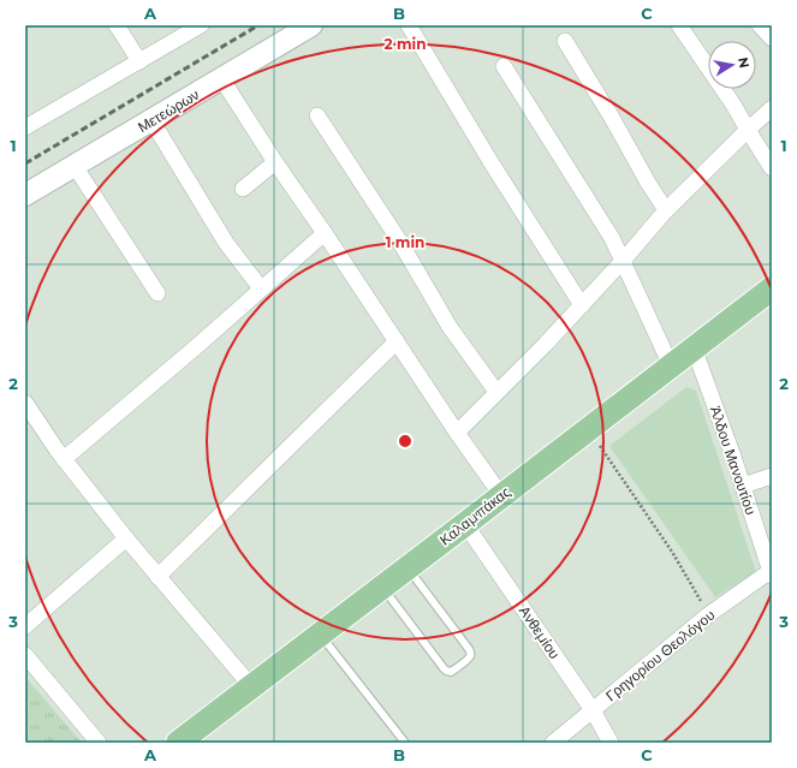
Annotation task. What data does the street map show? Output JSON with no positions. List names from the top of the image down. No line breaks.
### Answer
{"streets":{"main road":["Καλαμπάκας"],"street":["Μετεώρων","Άλδου Μανουτίου","Ανθεμίου","Γρηγορίου Θεολόγου"]},"crossings":[["Άλδου Μανουτίου","Καλαμπάκας"],["Άλδου Μανουτίου","Γρηγορίου Θεολόγου"],["Καλαμπάκας","Ανθεμίου"],["Ανθεμίου","Γρηγορίου Θεολόγου"]],"north":"right","grid":{"columns":["A","B","C"],"rows":["1","2","3"]},"rings":["2 min","1 min"]}
